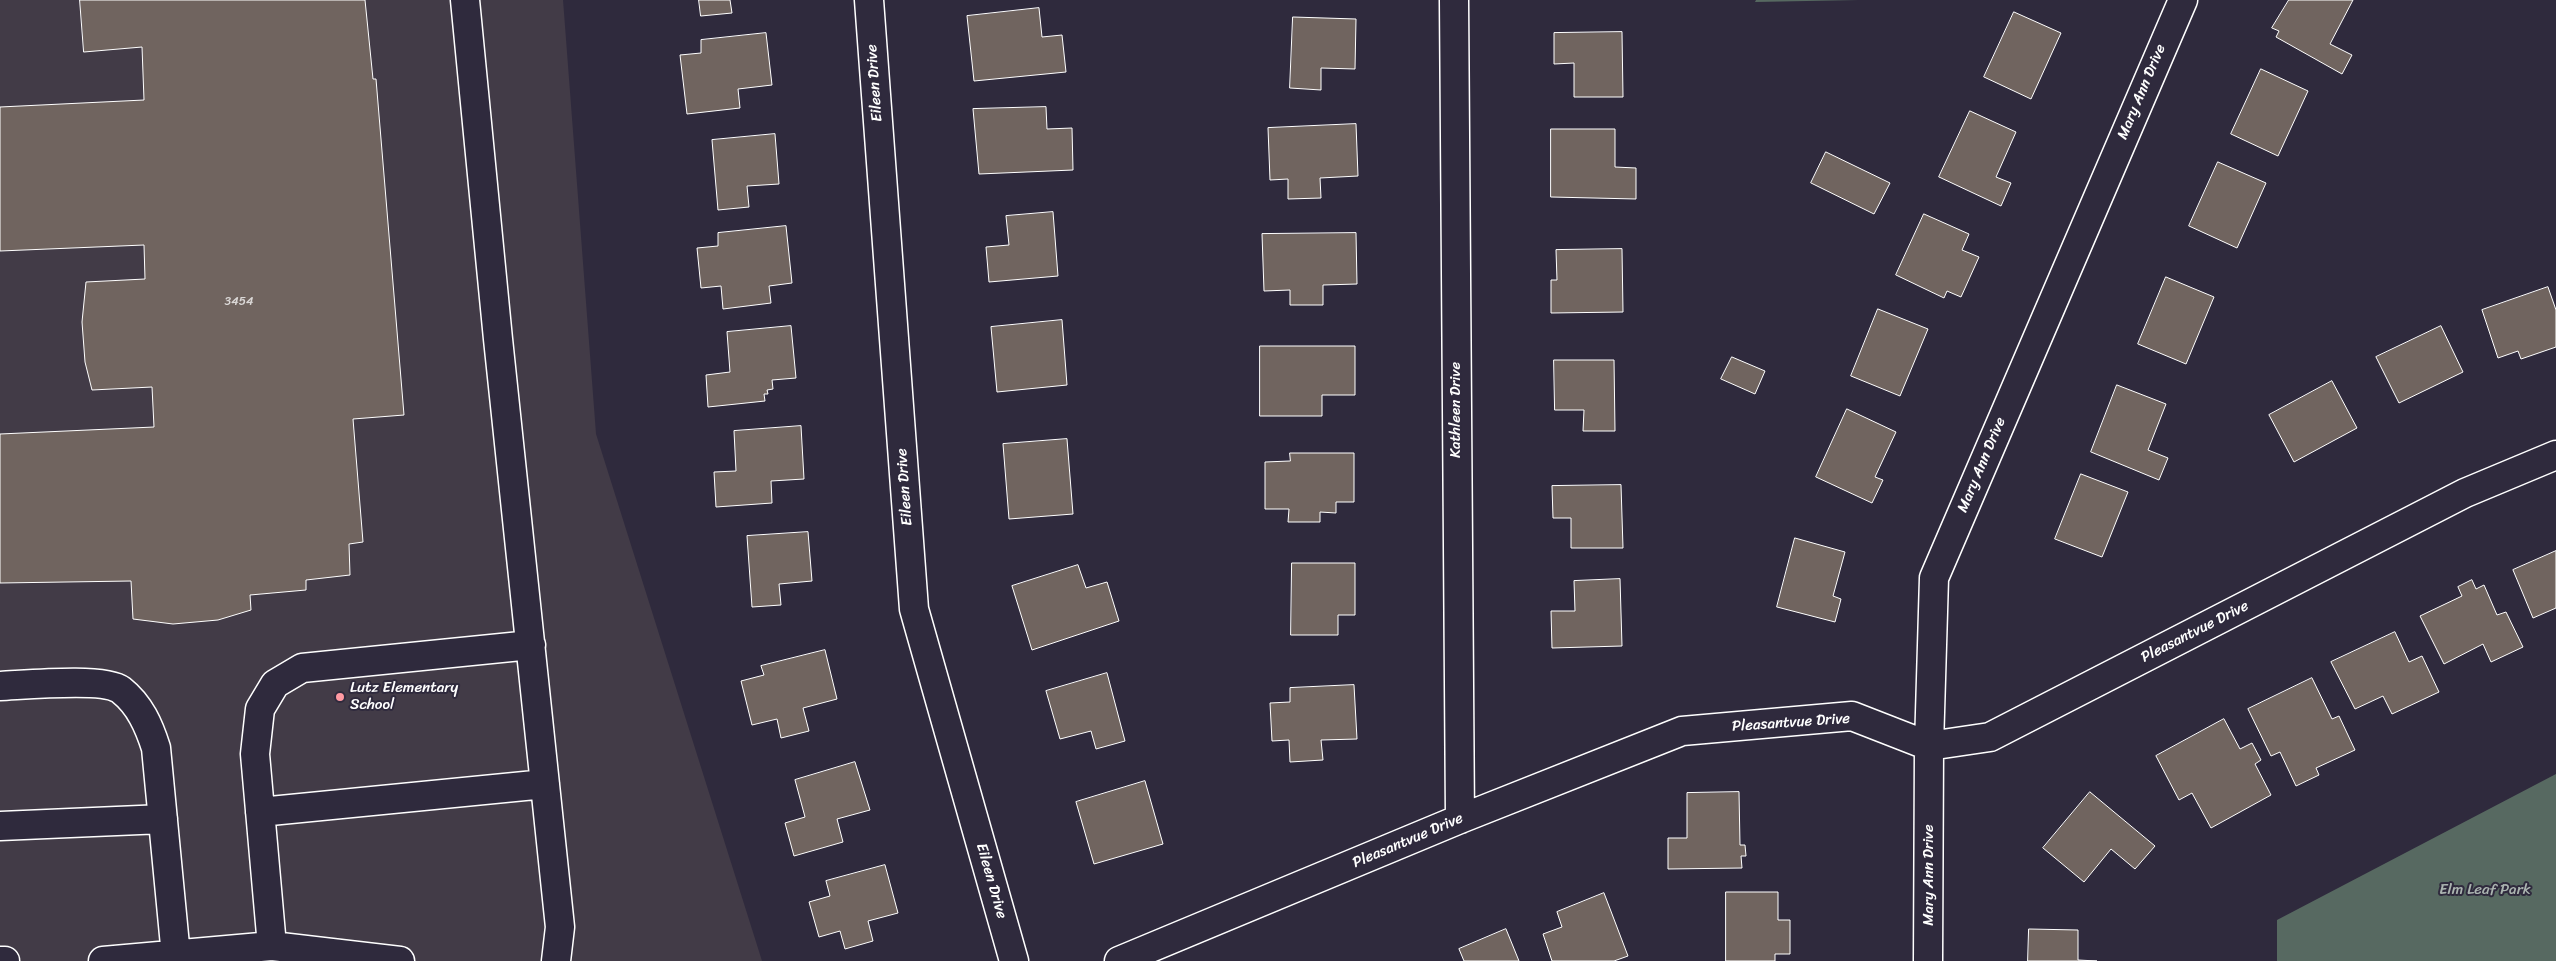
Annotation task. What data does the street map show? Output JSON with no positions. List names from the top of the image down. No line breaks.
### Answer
{"streets":{"street":["Eileen Drive","Mary Ann Drive","Kathleen Drive","Pleasantvue Drive"]},"crossings":[["Mary Ann Drive","Pleasantvue Drive"],["Kathleen Drive","Pleasantvue Drive"]],"parks":["Elm Leaf Park"],"places":["Lutz Elementary School"],"house_numbers":["3454"]}
